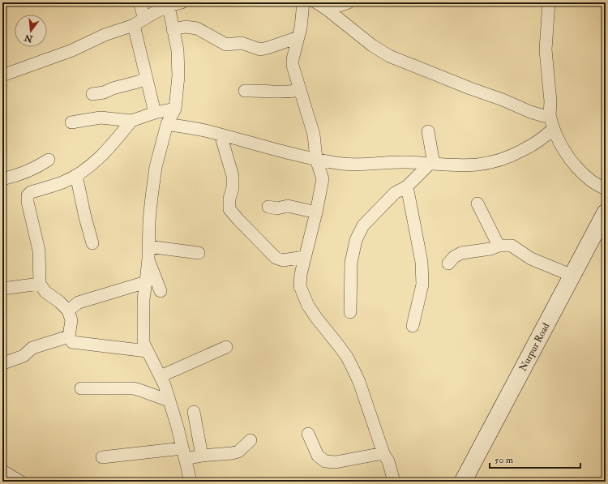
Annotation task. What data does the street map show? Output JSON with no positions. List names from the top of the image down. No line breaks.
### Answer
{"streets":{"street":["Nurpur Road"]},"scale_bar":"50 m","north":"bottom"}
